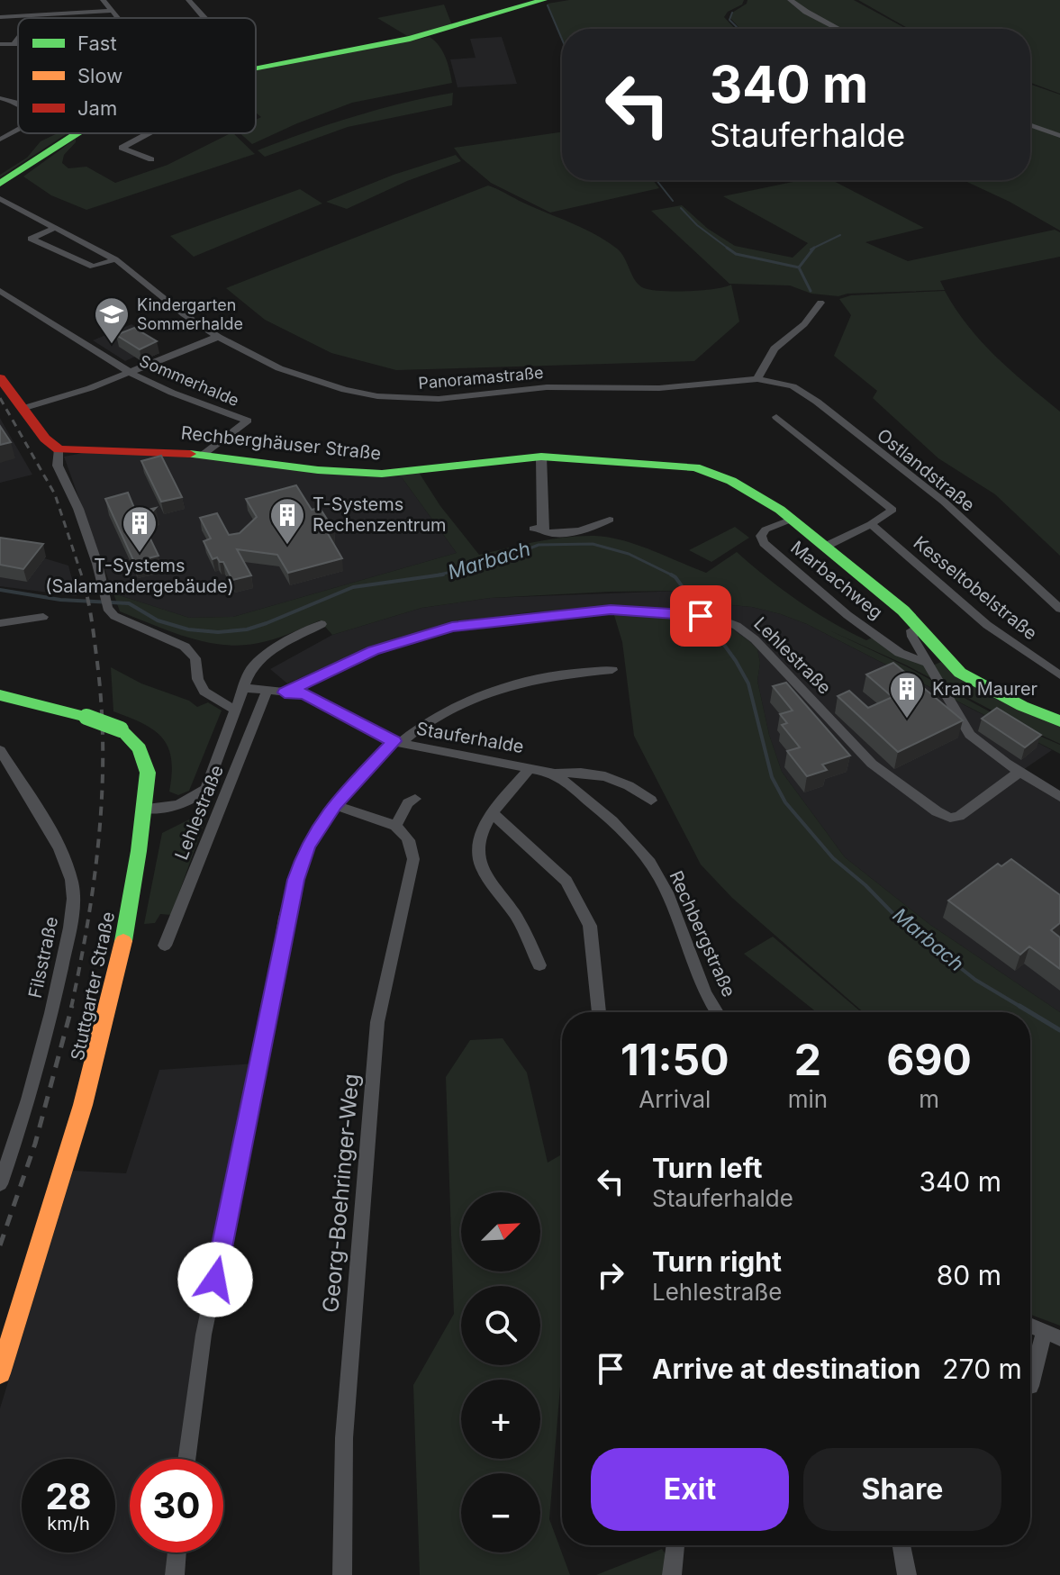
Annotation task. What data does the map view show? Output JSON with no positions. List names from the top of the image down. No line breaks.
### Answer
{"streets":{"street":["Panoramastraße","Sommerhalde","Rechberghäuser Straße","Ostlandstraße","Marbachweg","Kesseltobelstraße","Lehlestraße","Stauferhalde","Rechbergstraße","Filsstraße","Stuttgarter Straße","Georg-Boehringer-Weg"]},"crossings":[["Panoramastraße","Ostlandstraße"],["Sommerhalde","Rechberghäuser Straße"],["Rechberghäuser Straße","Marbachweg"],["Lehlestraße","Stauferhalde"],["Lehlestraße","Stuttgarter Straße"],["Stauferhalde","Rechbergstraße"]],"water":["Marbach"],"places":{"school or university":["Kindergarten Sommerhalde"],"building":["T-Systems Rechenzentrum","T-Systems (Salamandergebäude)","Kran Maurer"]},"legend":["Fast","Slow","Jam"],"north":"top right","page":{"turn":["340 m","Stauferhalde"],"eta":["11:50","Arrival","2","min","690","m"],"list":[{"name":"Turn left","note":"Stauferhalde","value":"340 m"},{"name":"Turn right","note":"Lehlestraße","value":"80 m"},{"name":"Arrive at destination","value":"270 m"}],"map_buttons":["+","−"],"buttons":["Exit","Share"],"speed":"28 km/h","limit":"30"}}
